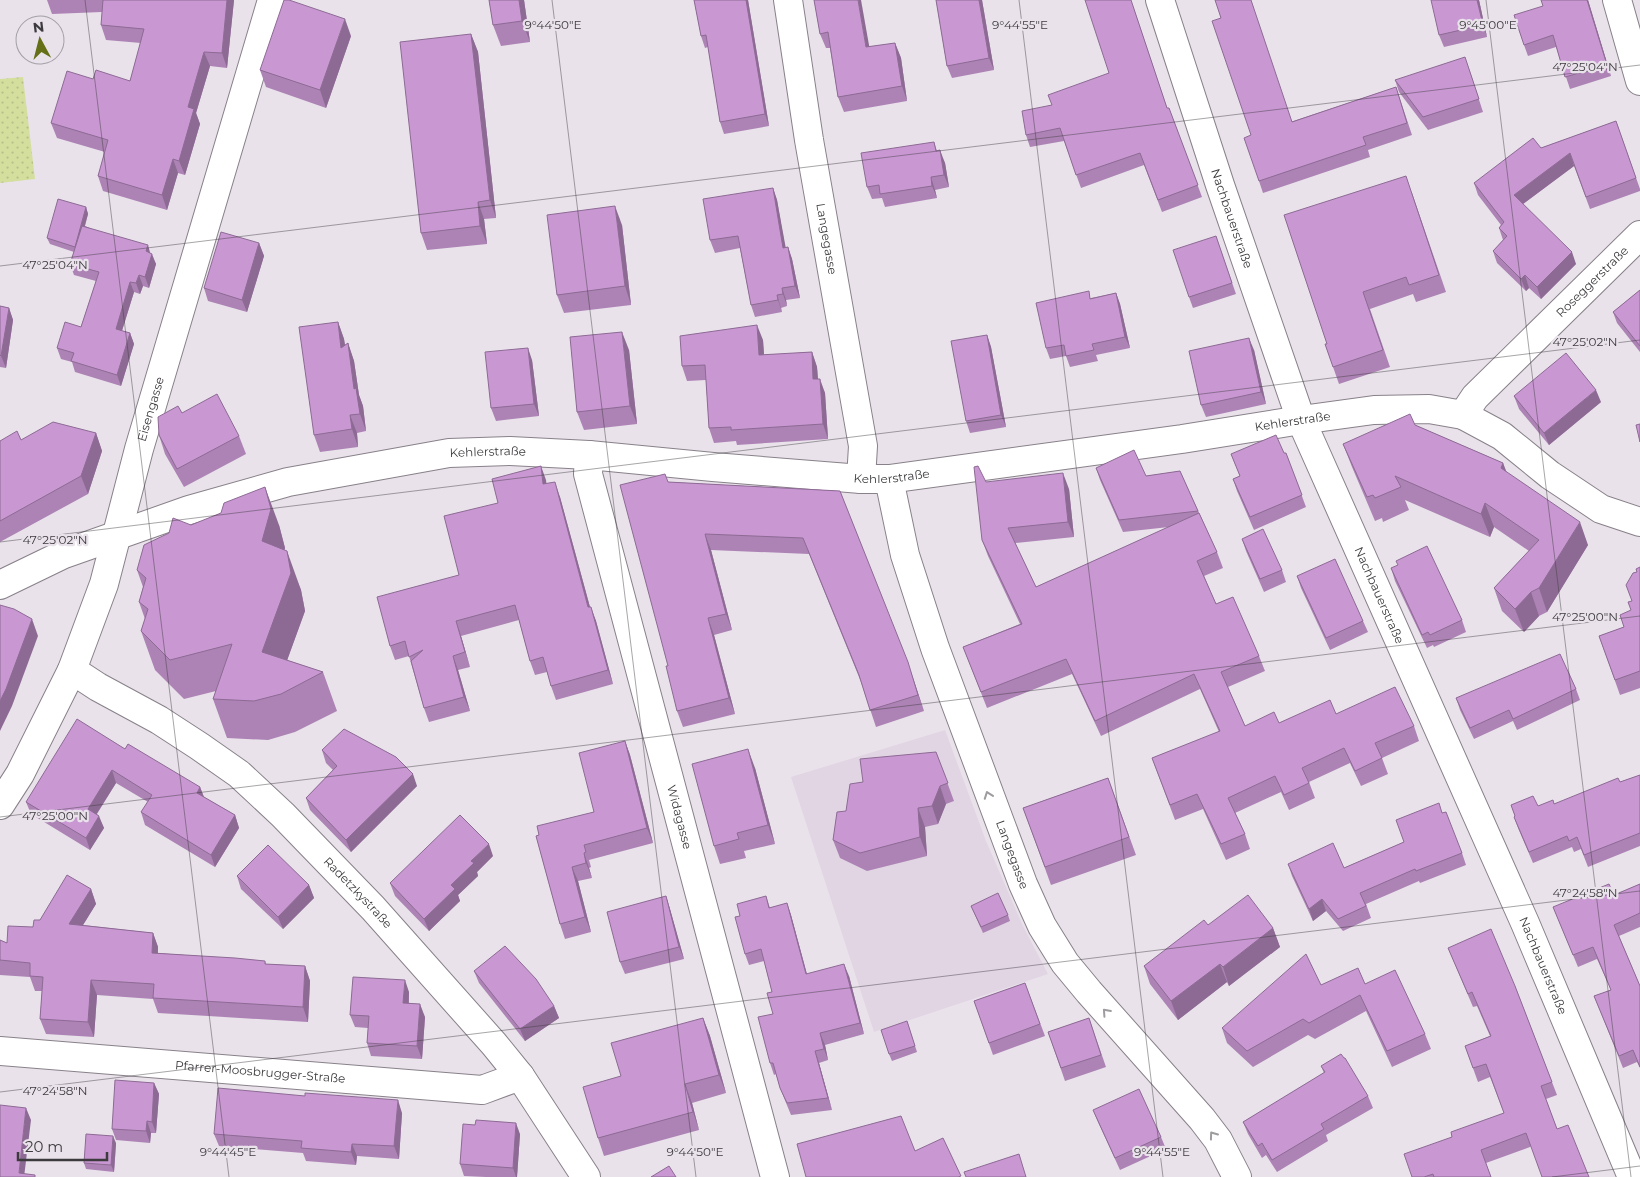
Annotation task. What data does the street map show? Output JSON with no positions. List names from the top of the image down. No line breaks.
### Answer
{"streets":{"street":["Nachbauerstraße","Langegasse","Roseggerstraße","Eisengasse","Kehlerstraße","Widagasse","Radetzkystraße","Pfarrer-Moosbrugger-Straße"]},"crossings":[["Nachbauerstraße","Kehlerstraße"],["Langegasse","Kehlerstraße"],["Roseggerstraße","Kehlerstraße"],["Eisengasse","Kehlerstraße"],["Eisengasse","Radetzkystraße"],["Kehlerstraße","Widagasse"],["Radetzkystraße","Pfarrer-Moosbrugger-Straße"]],"one_way":["Langegasse"],"scale_bar":"20 m","north":"top","coordinates":["9°44'50\"E","9°44'55\"E","9°45'00\"E","47°25'04\"N","47°25'02\"N","47°25'00\"N","47°24'58\"N","9°44'45\"E"]}
